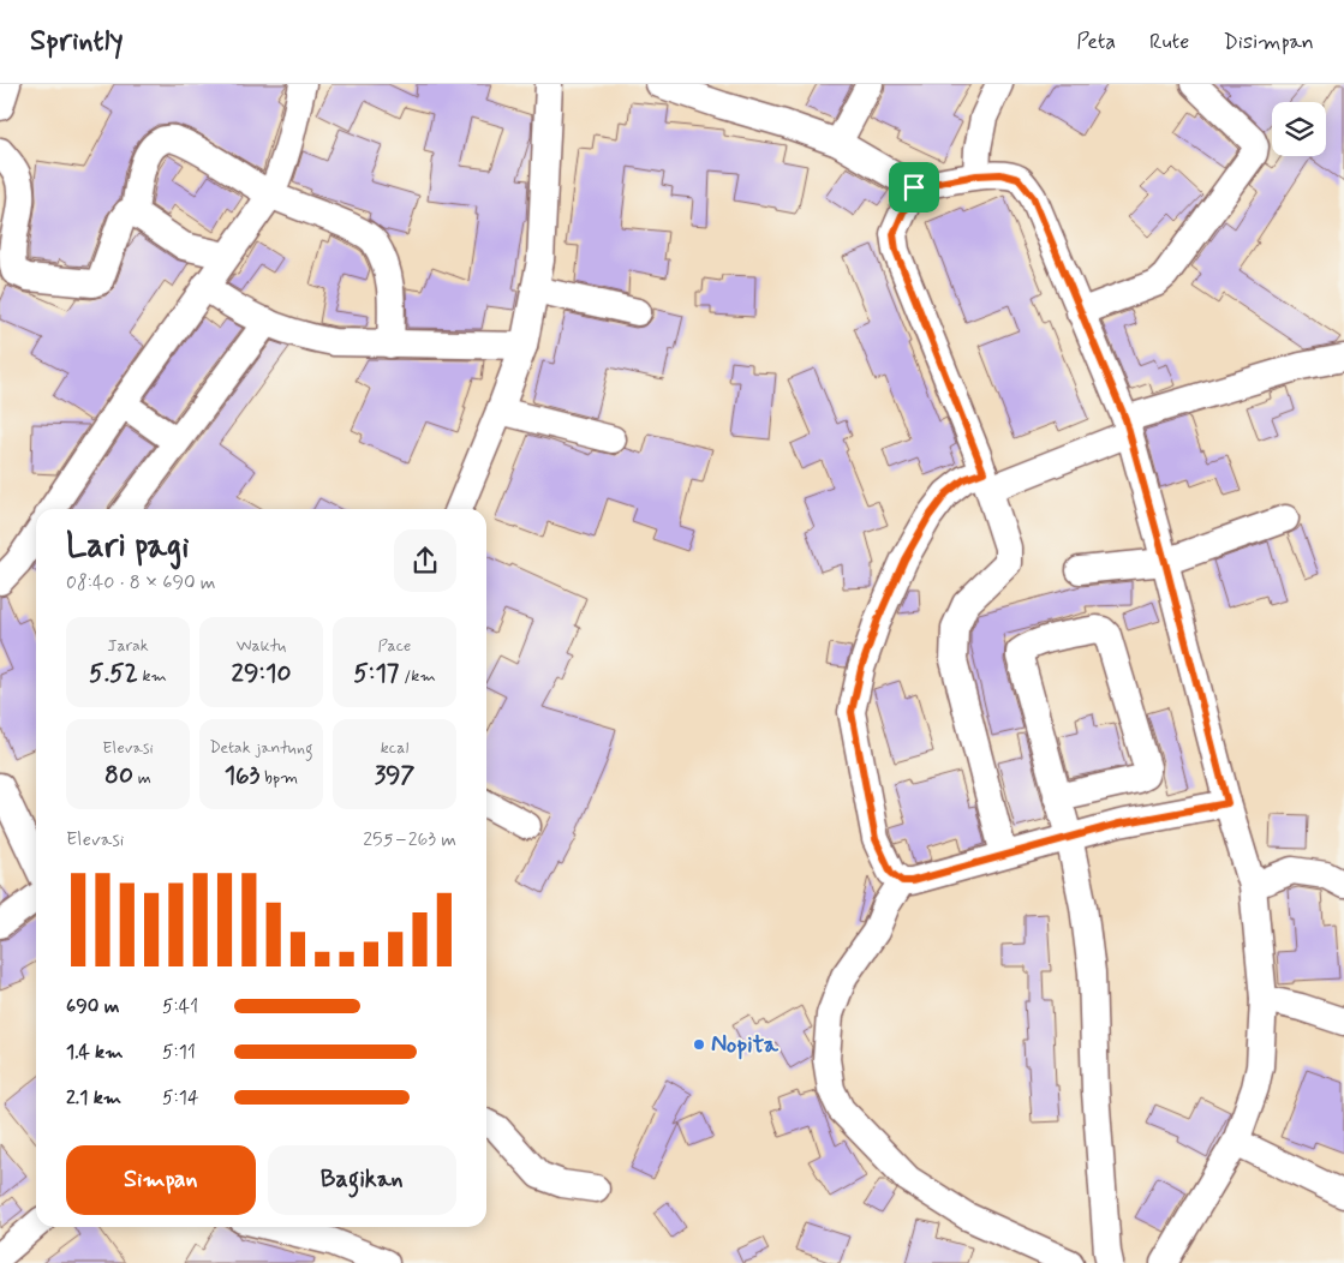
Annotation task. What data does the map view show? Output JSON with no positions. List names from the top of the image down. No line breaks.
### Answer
{"places":["Nopita"],"page":{"header":"Sprintly","nav":["Peta","Rute","Disimpan"],"heading":["Lari pagi","08:40 · 8 × 690 m"],"stats":[["Jarak","5.52 km"],["Waktu","29:10"],["Pace","5:17 /km"],["Elevasi","80 m"],["Detak jantung","163 bpm"],["kcal","397"]],"chart":["Elevasi","255–263 m"],"list":[{"name":"690 m","note":"5:41"},{"name":"1.4 km","note":"5:11"},{"name":"2.1 km","note":"5:14"}],"buttons":["Simpan","Bagikan"]}}
